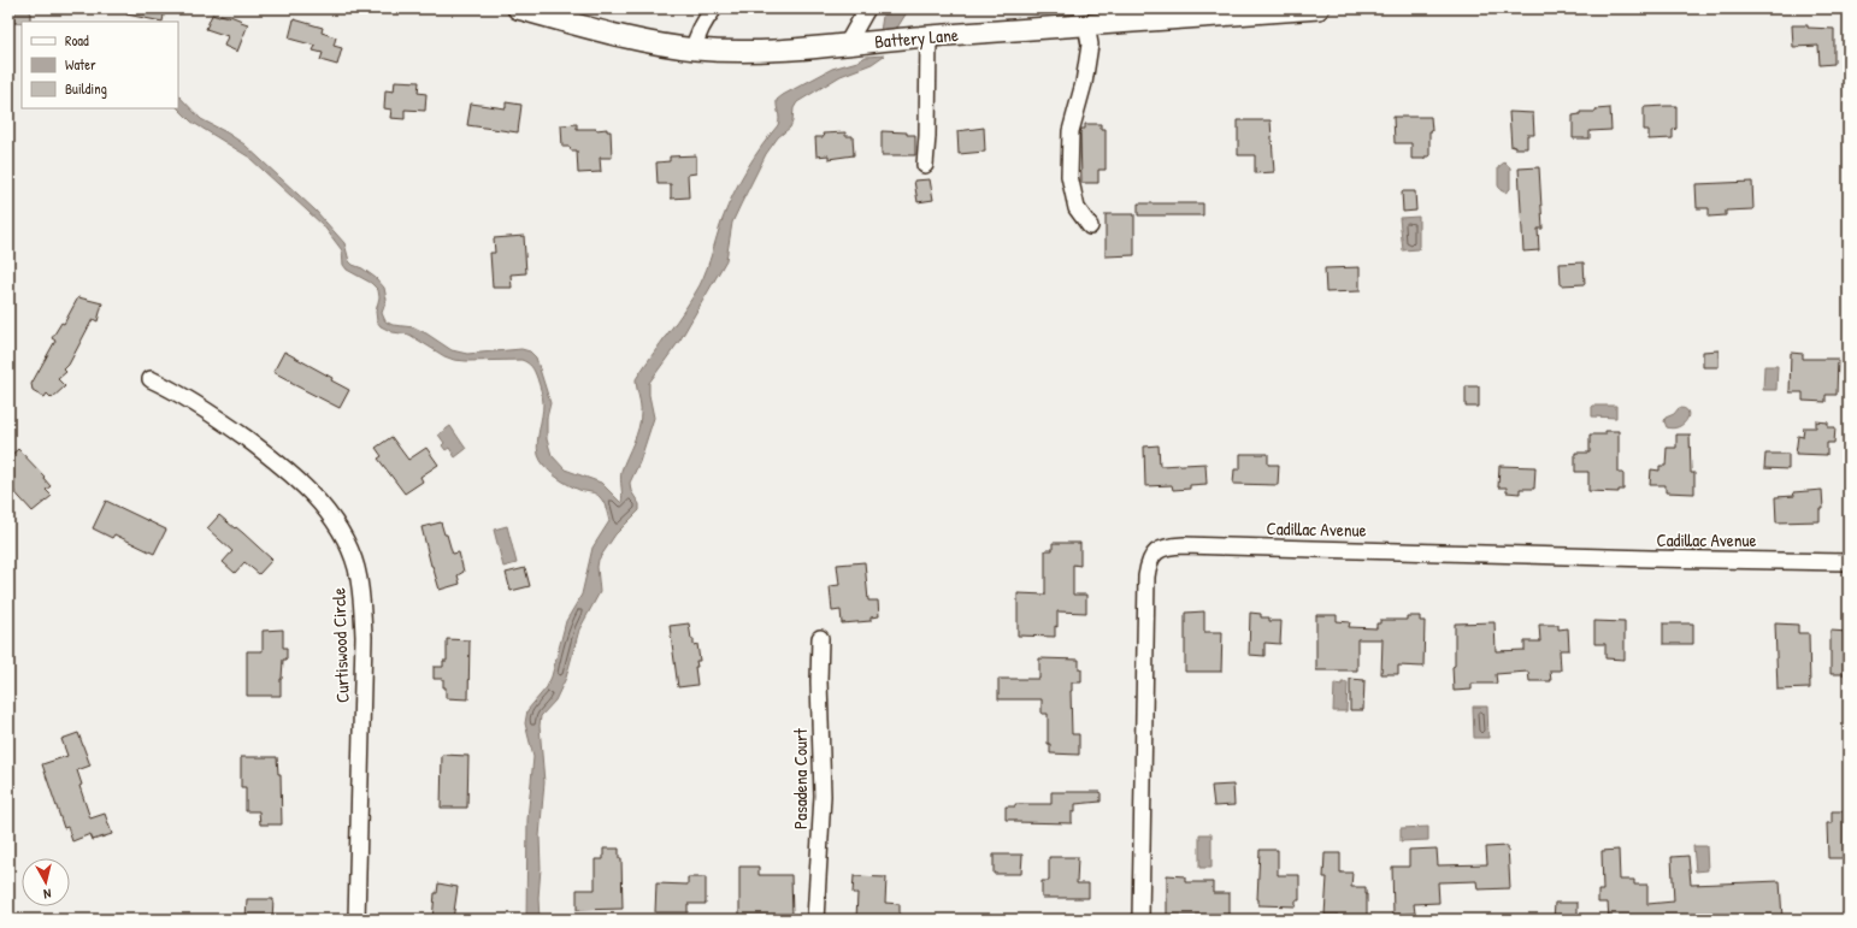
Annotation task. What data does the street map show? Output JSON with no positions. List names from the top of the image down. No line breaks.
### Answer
{"streets":{"main road":["Battery Lane"],"street":["Cadillac Avenue","Curtiswood Circle","Pasadena Court"]},"legend":["Road","Water","Building"],"north":"bottom"}
